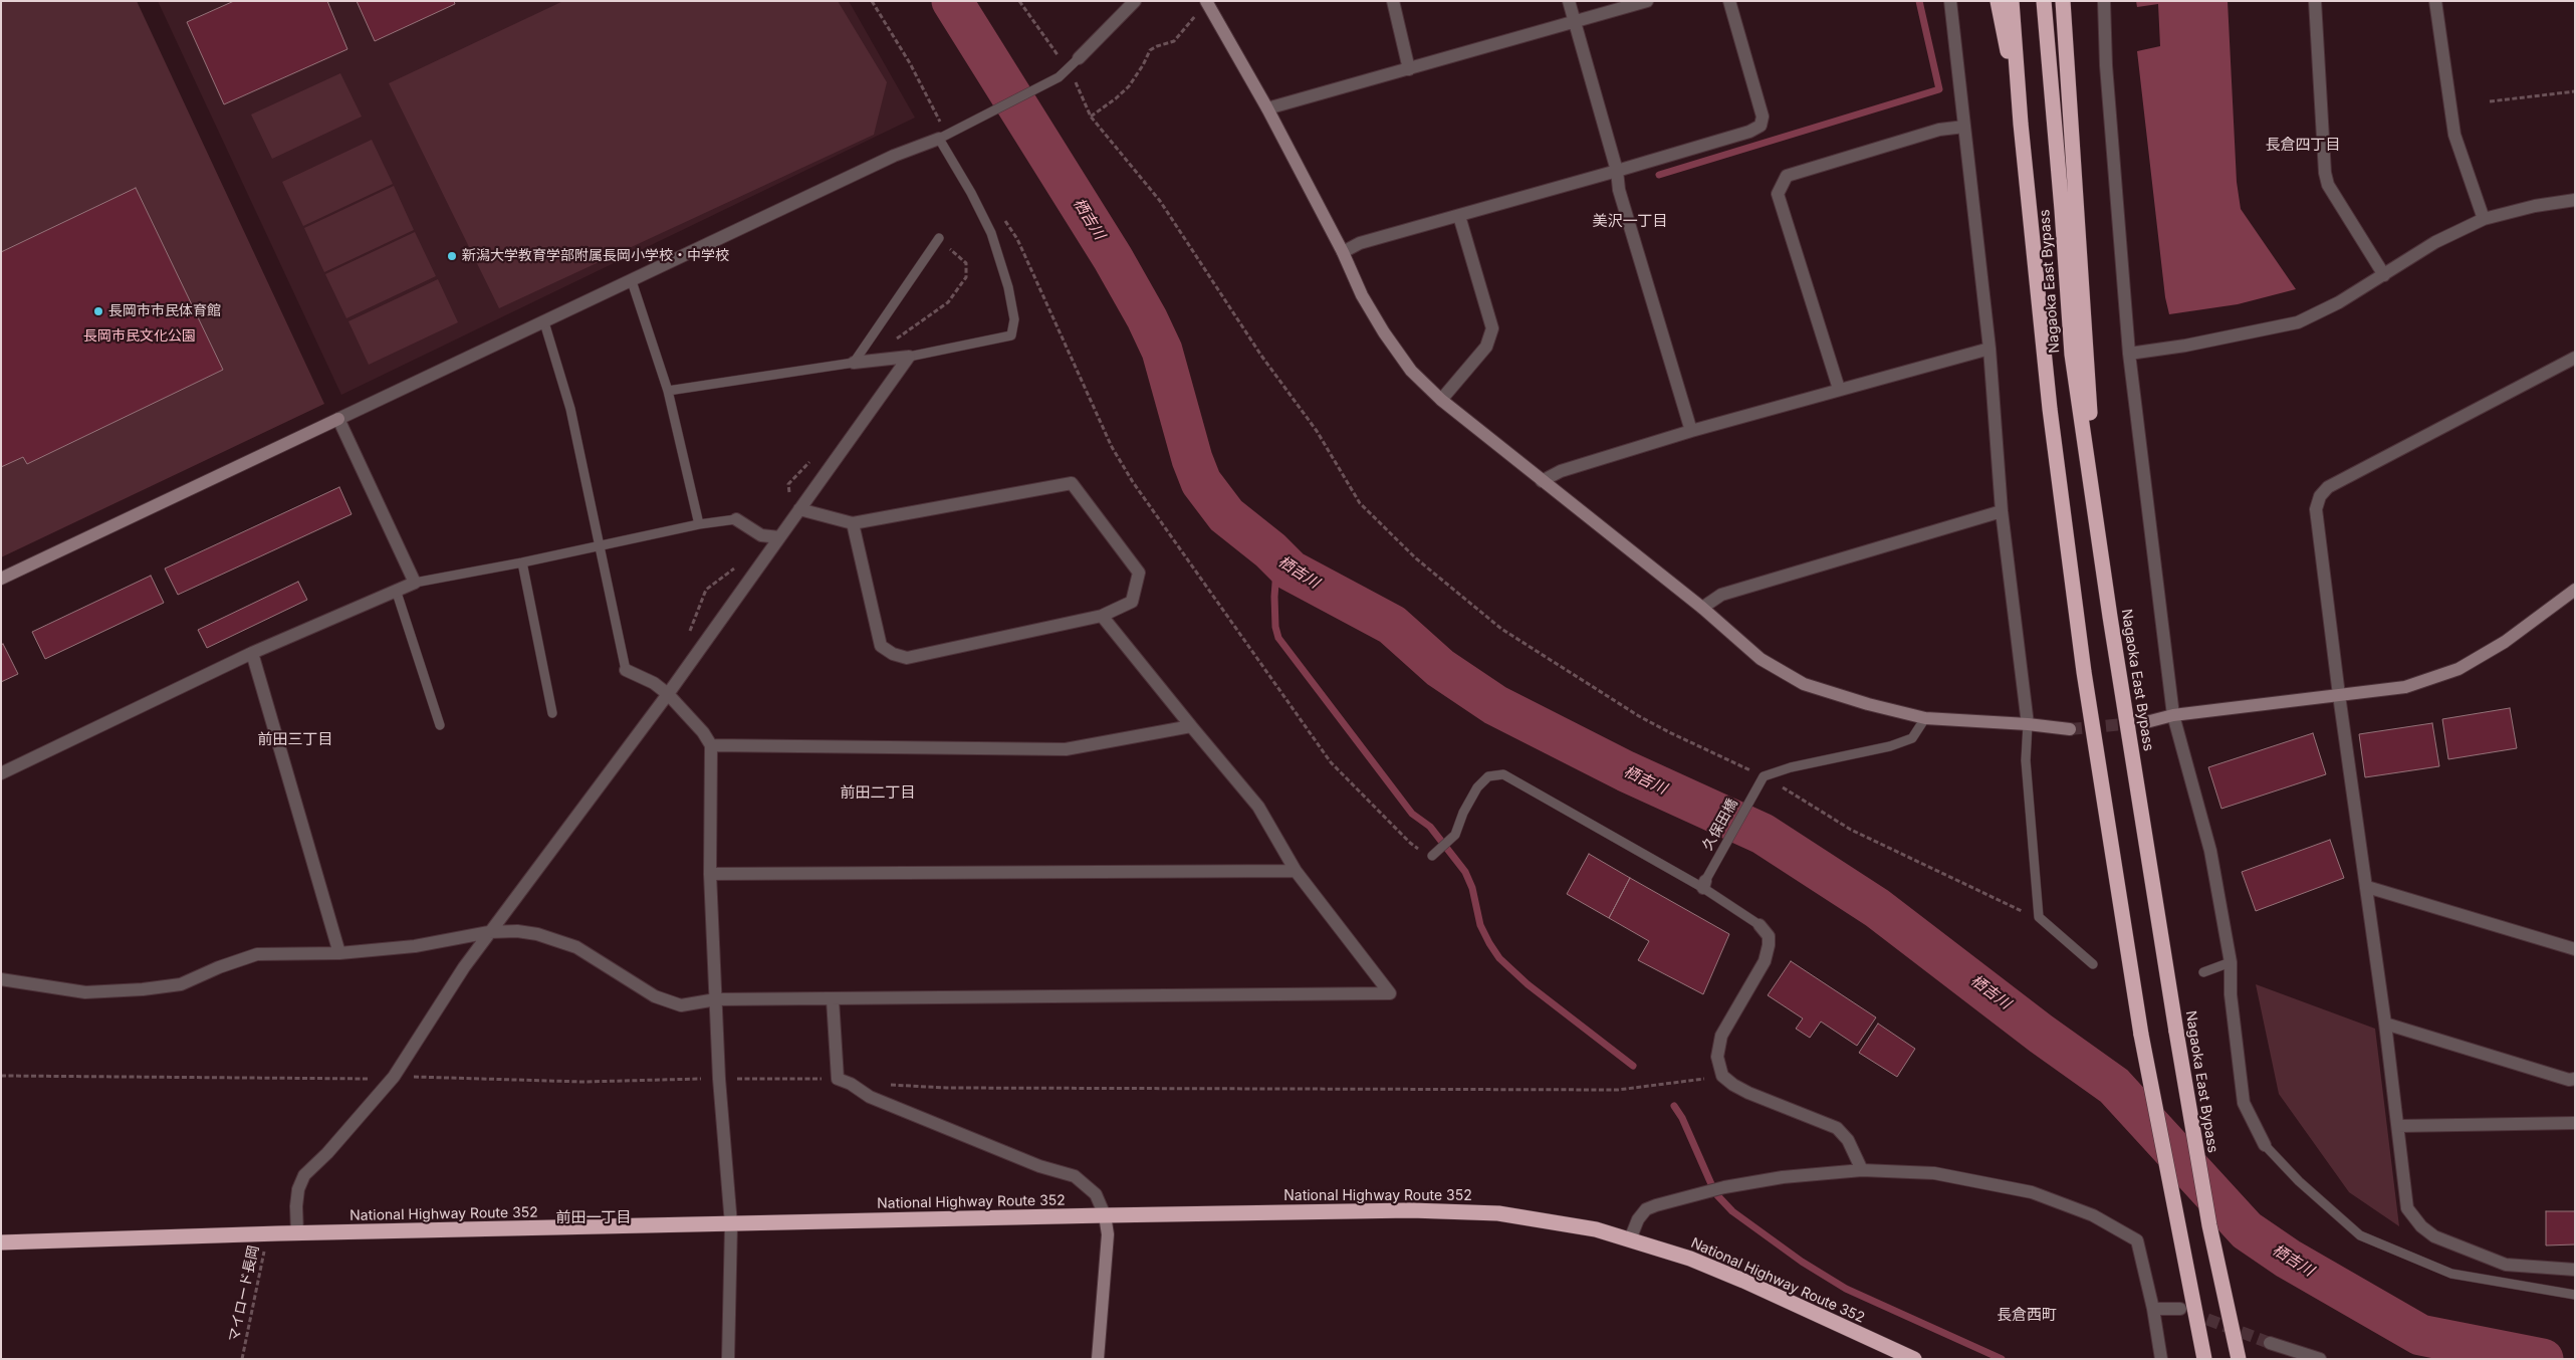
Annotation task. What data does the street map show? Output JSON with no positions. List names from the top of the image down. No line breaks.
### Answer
{"streets":{"highway":["Nagaoka East Bypass","National Highway Route 352"],"lane":["久保田橋"],"path":["マイロード長岡"]},"crossings":[["National Highway Route 352","マイロード長岡"]],"districts":["長倉四丁目","美沢一丁目","前田三丁目","前田二丁目","前田一丁目","長倉西町"],"water":["栖吉川"],"parks":["長岡市民文化公園"],"places":["新潟大学教育学部附属長岡小学校・中学校","長岡市市民体育館"]}
